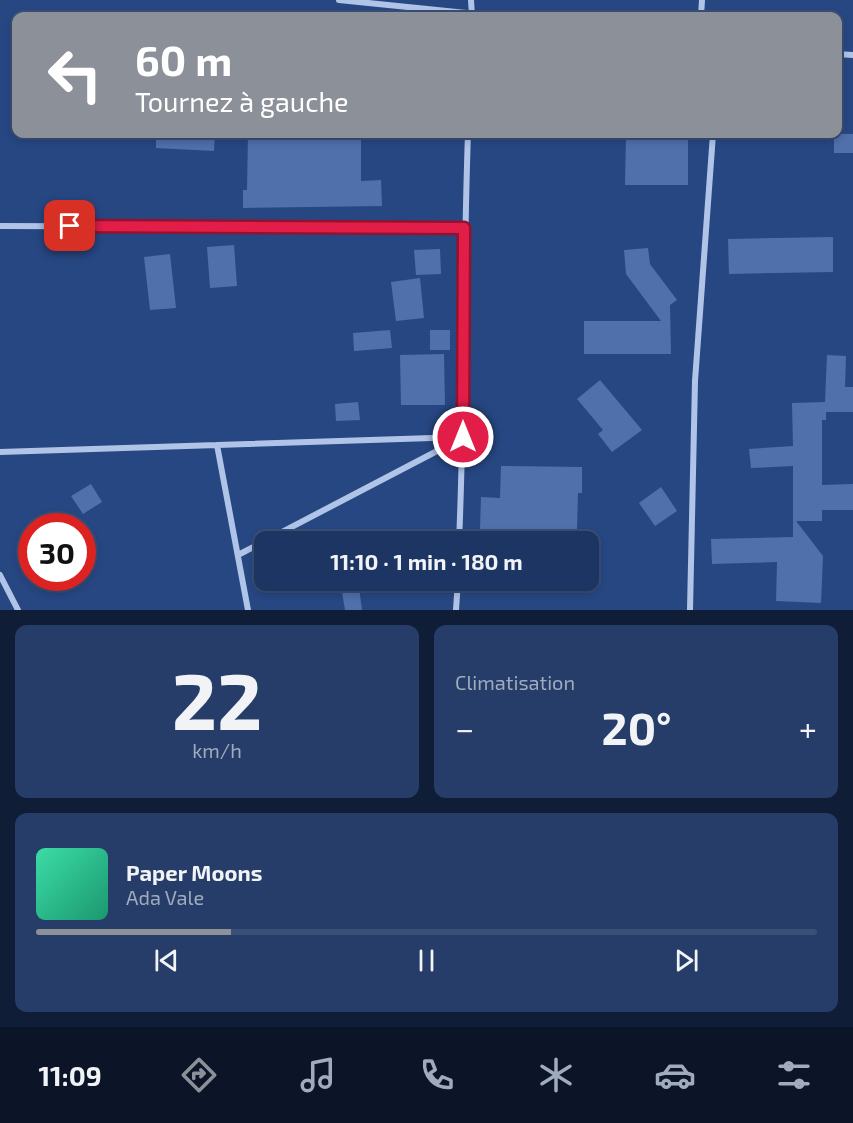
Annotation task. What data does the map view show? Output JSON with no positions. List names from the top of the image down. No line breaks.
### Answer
{"page":{"turn":["60 m","Tournez à gauche"],"limit":"30","trip":"11:10 · 1 min · 180 m","tile":[["22","km/h"],"Climatisation"],"heat":["−","20°","+"],"song":["Paper Moons","Ada Vale"],"tabs":"11:09"}}
